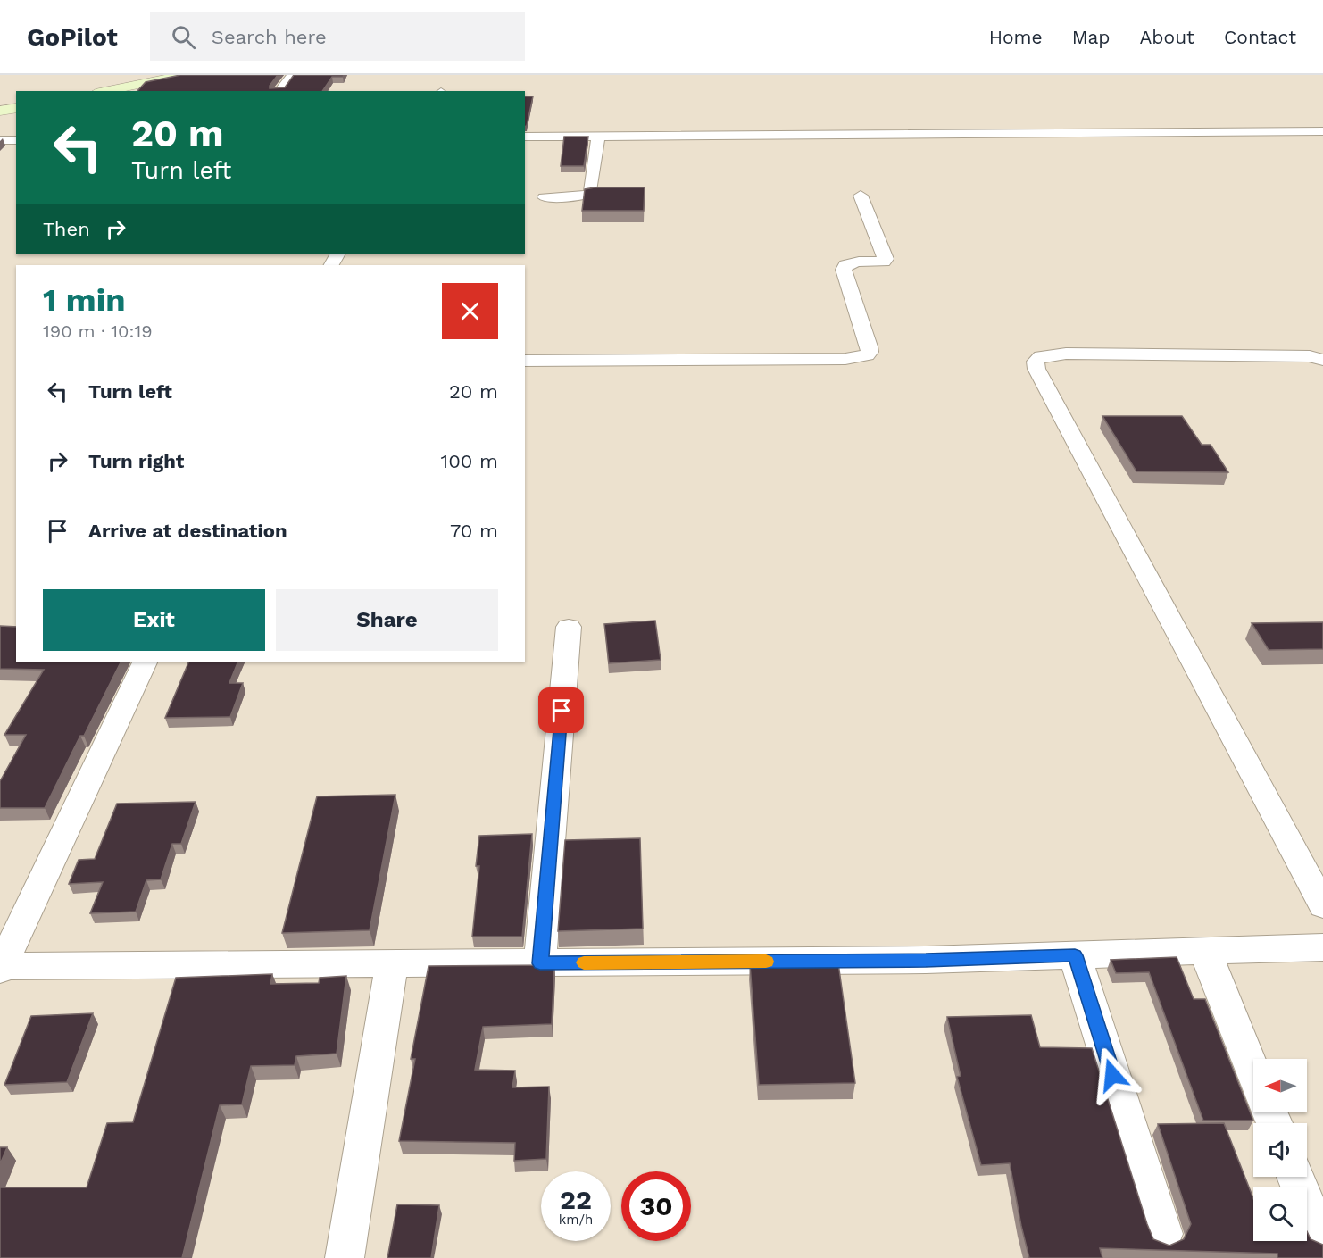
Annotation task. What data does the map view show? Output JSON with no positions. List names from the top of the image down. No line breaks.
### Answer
{"north":"left","page":{"header":"GoPilot","search":"Search here","nav":["Home","Map","About","Contact"],"turn":["20 m","Turn left"],"then":"Then","heading":["1 min","190 m · 10:19"],"list":[{"name":"Turn left","value":"20 m"},{"name":"Turn right","value":"100 m"},{"name":"Arrive at destination","value":"70 m"}],"buttons":["Exit","Share"],"speed":"22 km/h","limit":"30"}}
